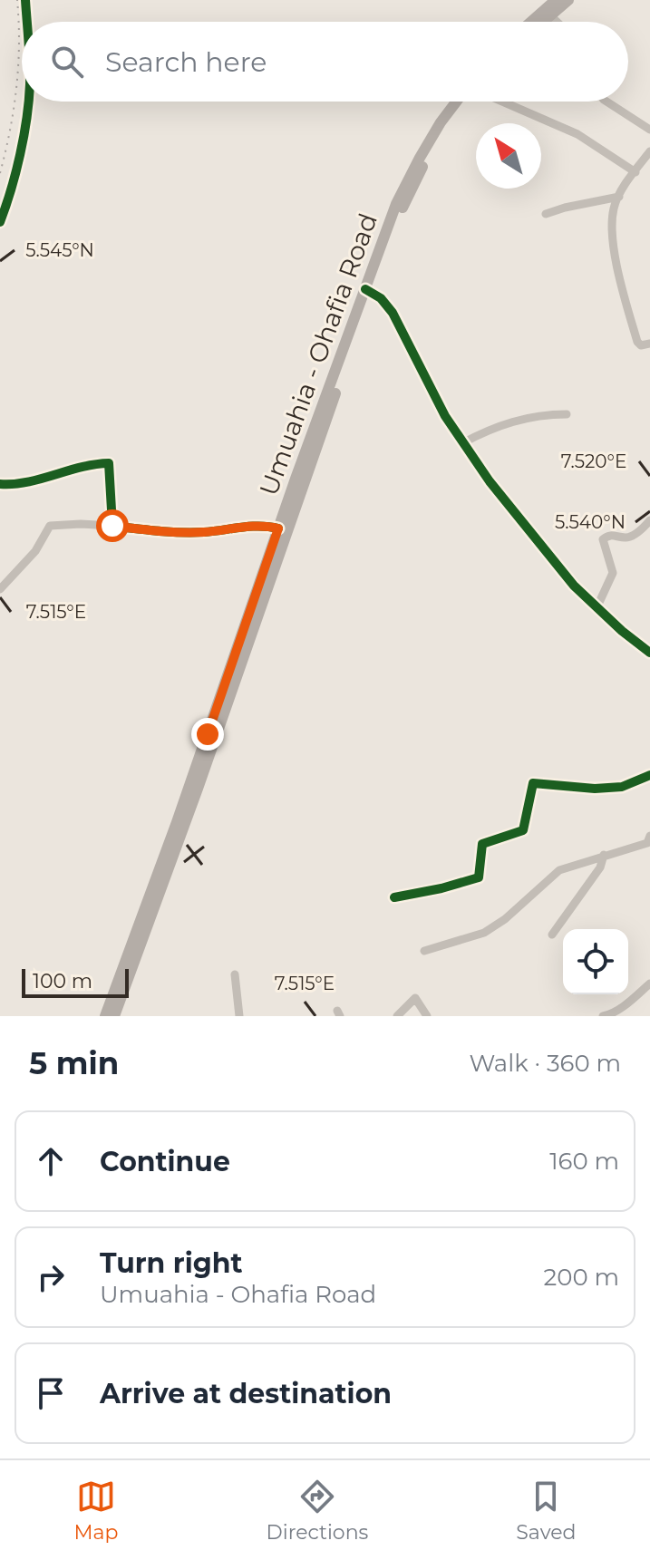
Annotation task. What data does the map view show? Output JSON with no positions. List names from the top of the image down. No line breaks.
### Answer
{"streets":{"main road":["Umuahia - Ohafia Road"]},"scale_bar":"100 m","north":"top left","page":{"search":"Search here","scale":"100 m","heading":["5 min","Walk · 360 m"],"list":[["Continue","160 m"],["Turn right","Umuahia - Ohafia Road","200 m"],"Arrive at destination"],"nav":["Map","Directions","Saved"]},"coordinates":["5.545°N","7.520°E","5.540°N","7.515°E"]}
